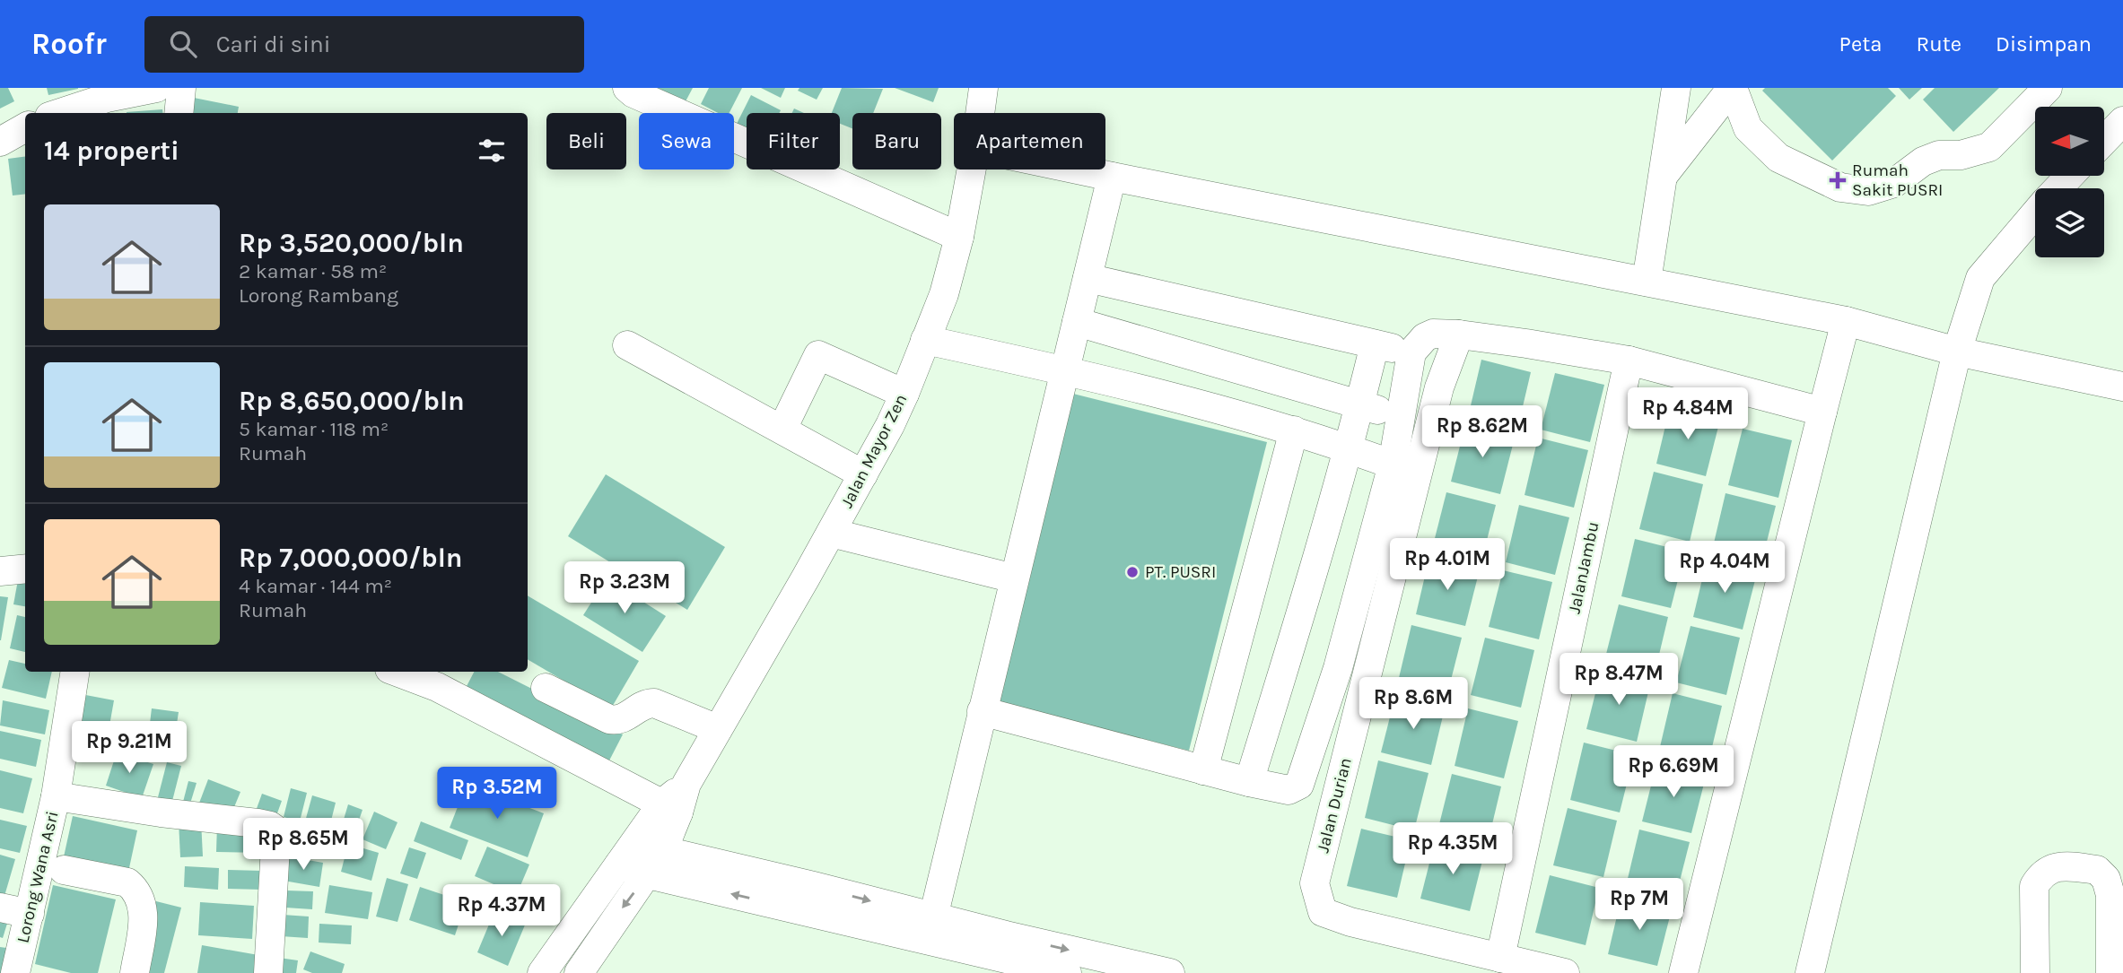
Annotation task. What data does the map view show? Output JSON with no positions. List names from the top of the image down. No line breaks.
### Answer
{"streets":{"street":["Jalan Mayor Zen","JalanJambu","Jalan Durian","Lorong Wana Asri"]},"crossings":[["JalanJambu","Jalan Durian"]],"places":{"health":["Rumah Sakit PUSRI"],"other":["PT. PUSRI"]},"north":"left","page":{"header":"Roofr","search":"Cari di sini","nav":["Peta","Rute","Disimpan"],"chip":["Beli","Sewa","Filter","Baru","Apartemen"],"heading":"14 properti","list":[{"name":"Rp 3,520,000/bln","note":"2 kamar · 58 m² · Lorong Rambang"},{"name":"Rp 8,650,000/bln","note":"5 kamar · 118 m² · Rumah"},{"name":"Rp 7,000,000/bln","note":"4 kamar · 144 m² · Rumah"}],"price":["Rp 4.84M","Rp 8.62M","Rp 4.01M","Rp 4.04M","Rp 3.23M","Rp 8.47M","Rp 8.6M","Rp 9.21M","Rp 6.69M","Rp 3.52M","Rp 8.65M","Rp 4.35M","Rp 7M","Rp 4.37M"]}}
